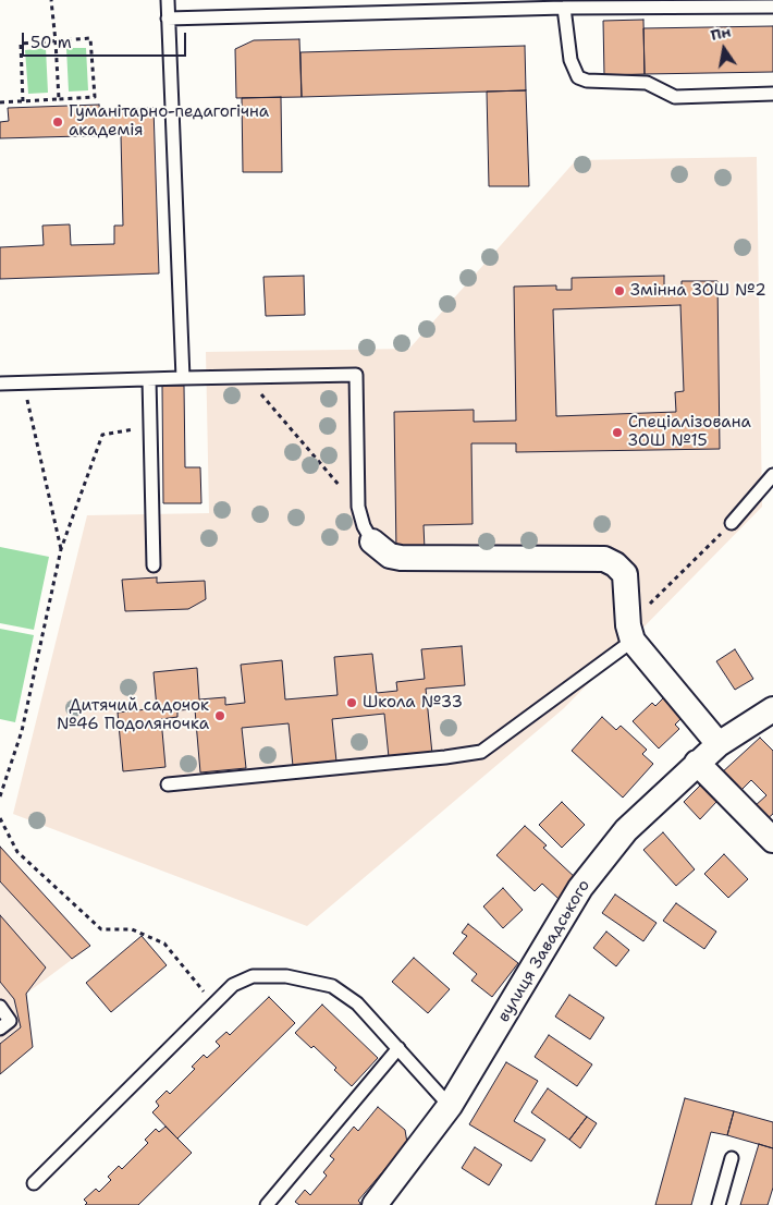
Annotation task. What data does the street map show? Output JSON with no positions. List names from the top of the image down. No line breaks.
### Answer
{"streets":{"street":["вулиця Завадського"]},"places":["Гуманітарно-педагогічна академія","Змінна ЗОШ №2","Спеціалізована ЗОШ №15","Школа №33","Дитячий садочок №46 Подоляночка"],"scale_bar":"50 m","north":"top"}
